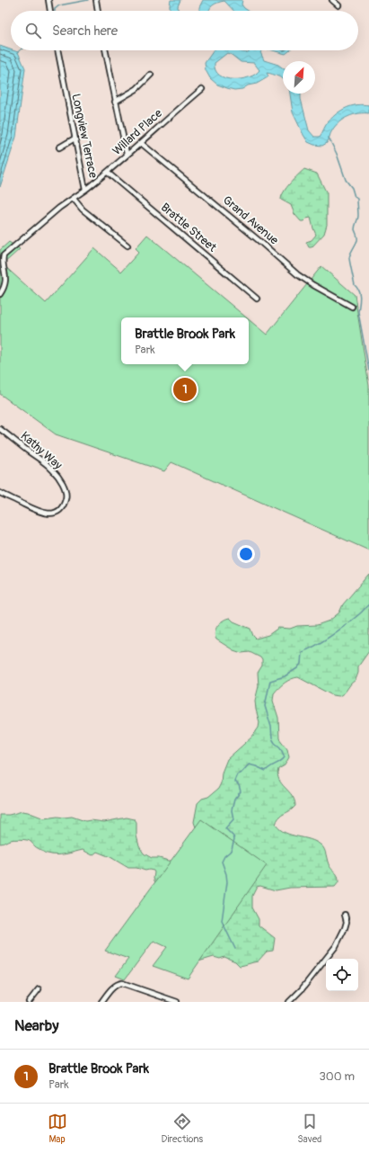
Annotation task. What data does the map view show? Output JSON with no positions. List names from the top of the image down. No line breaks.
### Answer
{"streets":{"street":["Willard Place","Longview Terrace","Grand Avenue","Brattle Street","Kathy Way"]},"crossings":[["Willard Place","Longview Terrace"],["Willard Place","Grand Avenue"],["Willard Place","Brattle Street"]],"north":"top right","page":{"search":"Search here","popup":["Brattle Brook Park","Park"],"pins":"1","heading":"Nearby","list":[{"mark":"1","name":"Brattle Brook Park","note":"Park","value":"300 m"}],"nav":["Map","Directions","Saved"]}}
